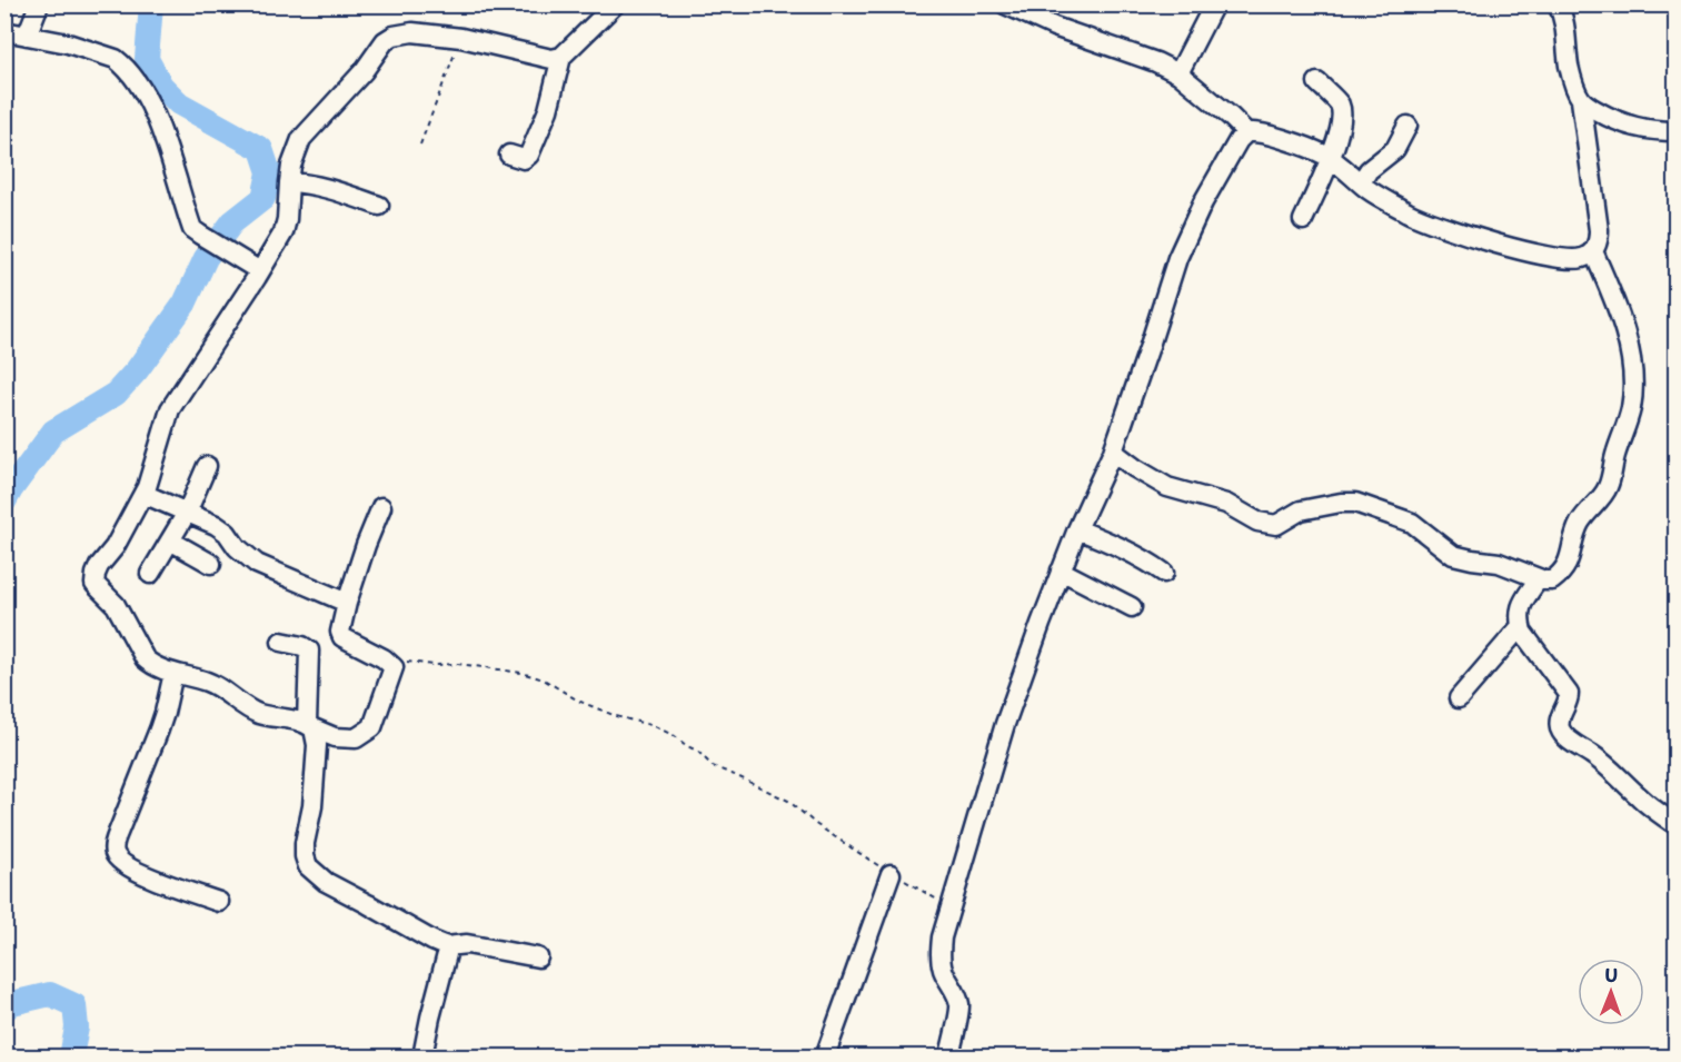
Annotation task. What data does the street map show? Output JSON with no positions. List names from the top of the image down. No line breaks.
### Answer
{"north":"top"}
